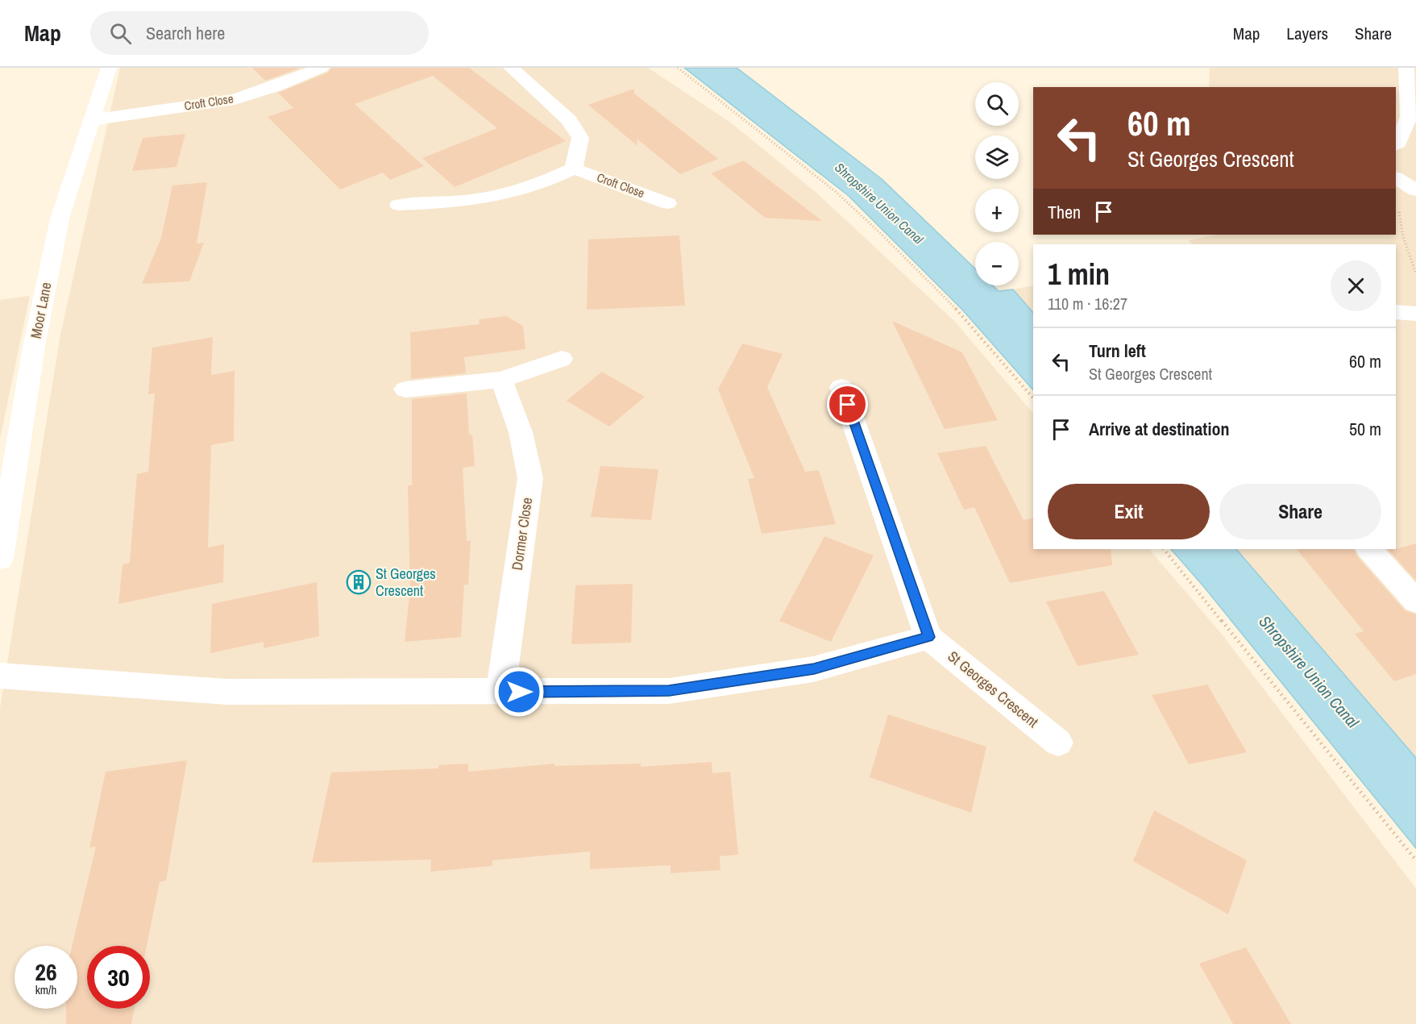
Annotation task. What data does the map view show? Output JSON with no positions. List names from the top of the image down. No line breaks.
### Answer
{"streets":{"street":["Croft Close","Moor Lane","Dormer Close","St Georges Crescent"]},"crossings":[["Croft Close","Moor Lane"]],"water":["Shropshire Union Canal"],"places":{"building":["St Georges Crescent"]},"page":{"header":"Map","search":"Search here","nav":["Map","Layers","Share"],"map_buttons":["+","−"],"turn":["60 m","St Georges Crescent"],"then":"Then","heading":["1 min","110 m · 16:27"],"list":[{"name":"Turn left","note":"St Georges Crescent","value":"60 m"},{"name":"Arrive at destination","value":"50 m"}],"buttons":["Exit","Share"],"speed":"26 km/h","limit":"30"}}
